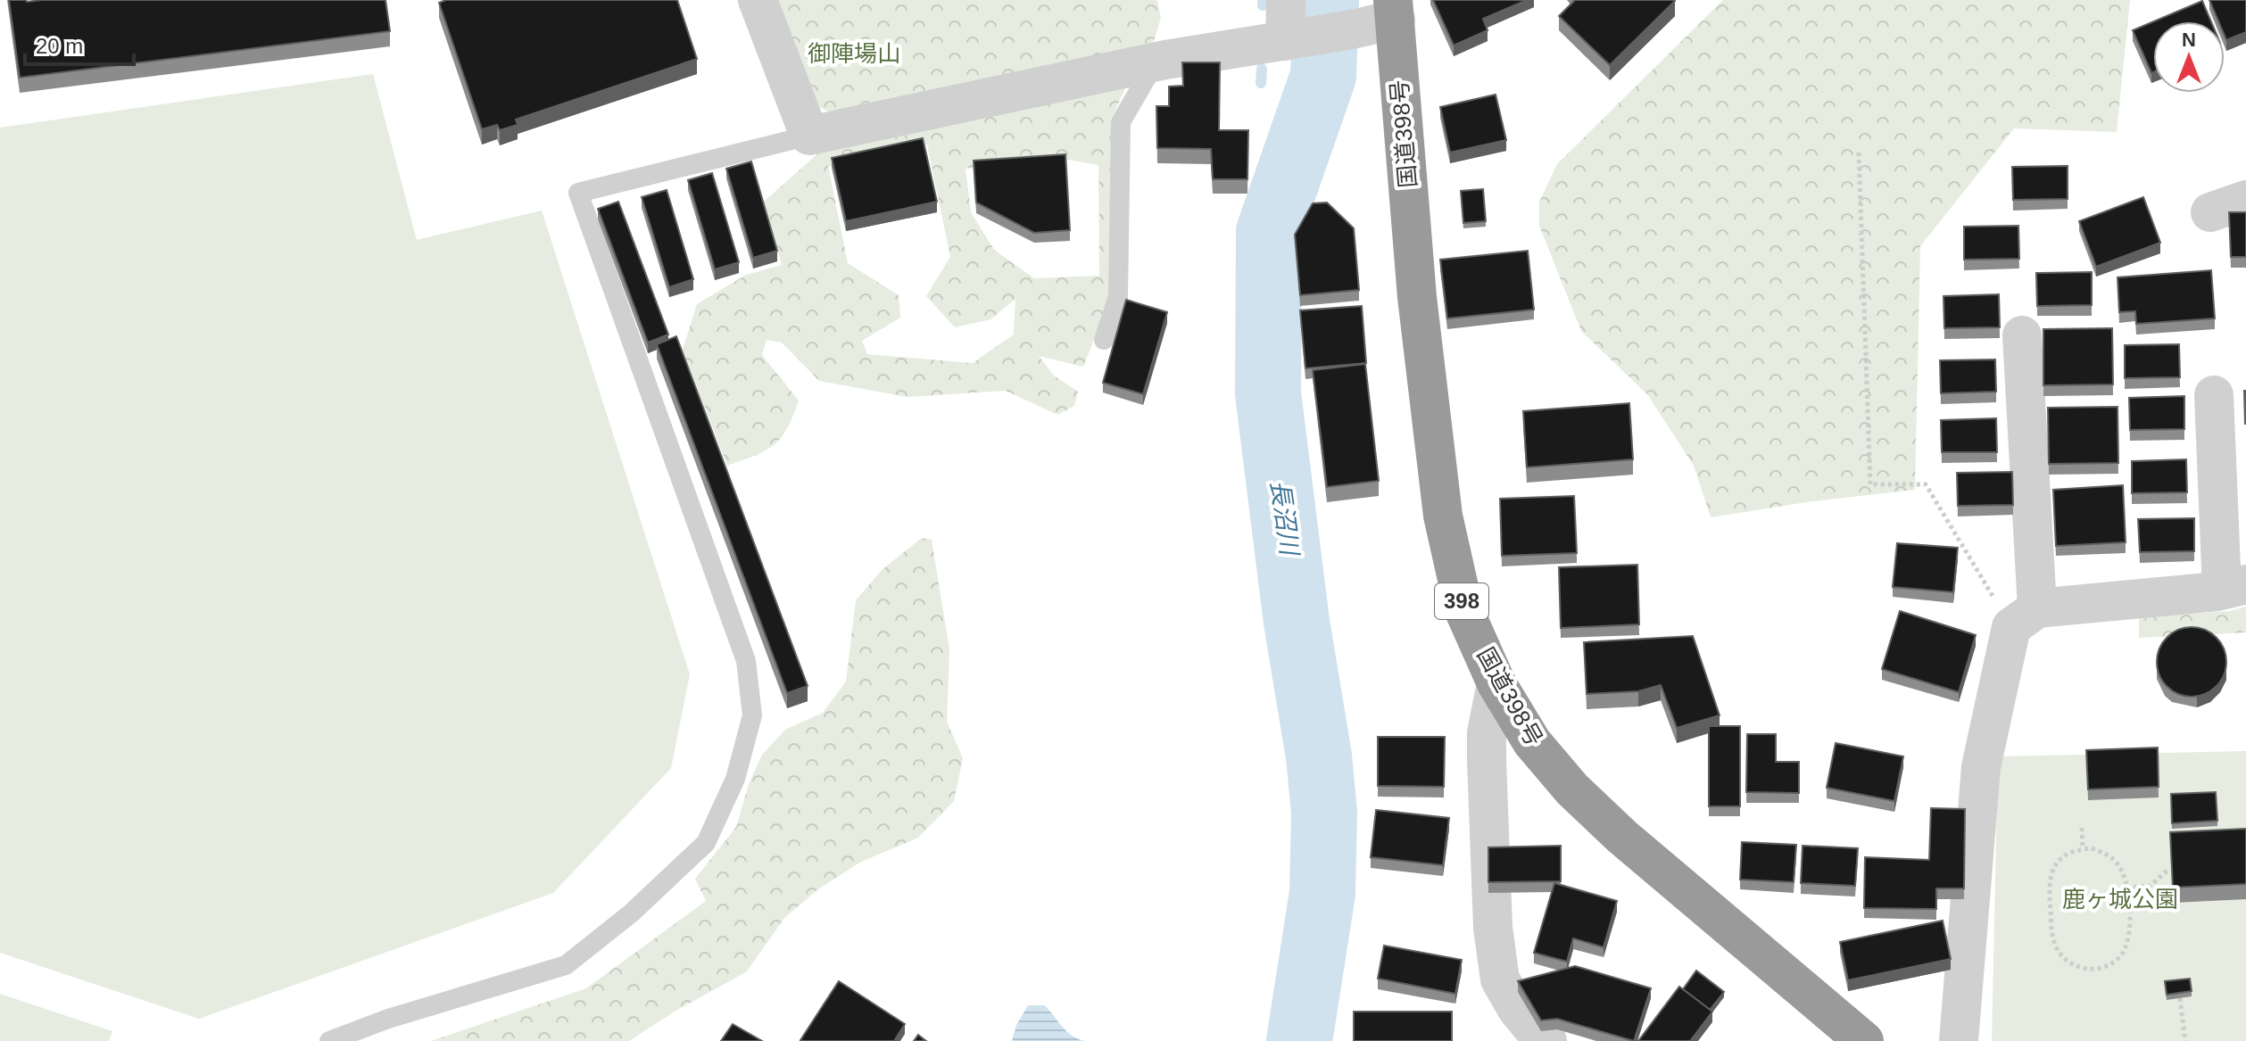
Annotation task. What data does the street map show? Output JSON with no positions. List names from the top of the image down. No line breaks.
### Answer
{"streets":{"highway":["国道398号","398"]},"water":["長沼川"],"parks":["御陣場山","鹿ヶ城公園"],"scale_bar":"20 m","north":"top"}
